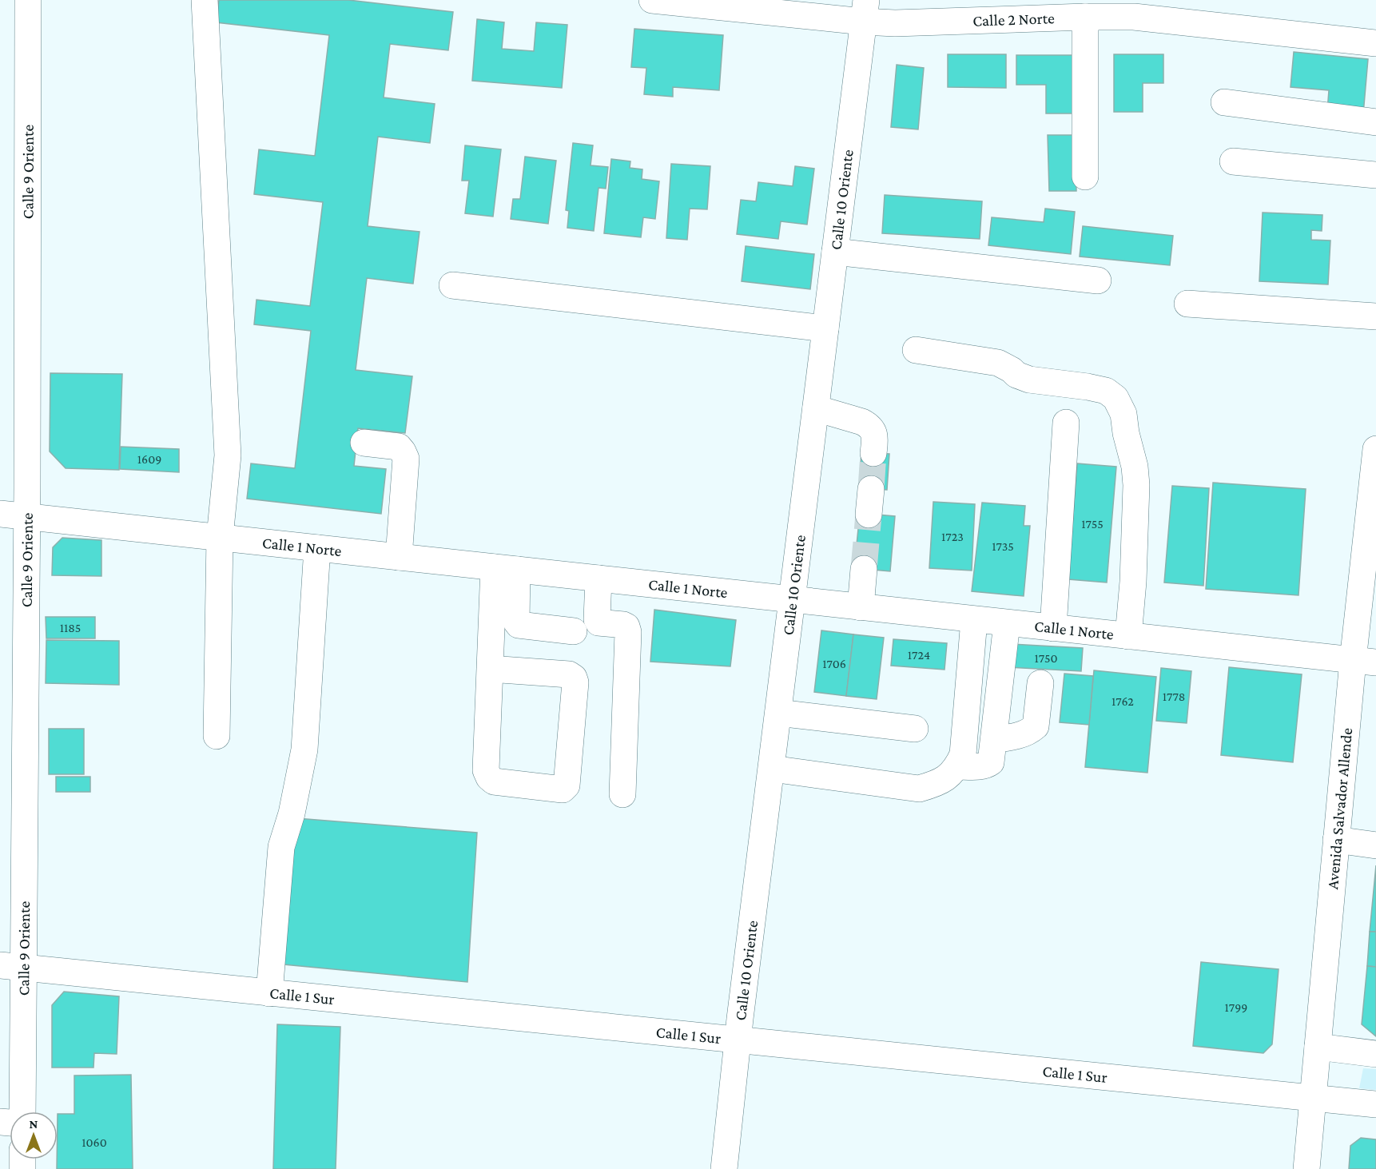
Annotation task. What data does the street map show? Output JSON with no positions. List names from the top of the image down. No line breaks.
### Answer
{"streets":{"street":["Calle 2 Norte","Calle 9 Oriente","Calle 10 Oriente","Calle 1 Norte","Avenida Salvador Allende","Calle 1 Sur"]},"crossings":[["Calle 2 Norte","Calle 10 Oriente"],["Calle 9 Oriente","Calle 1 Norte"],["Calle 9 Oriente","Calle 1 Sur"],["Calle 10 Oriente","Calle 1 Norte"],["Calle 10 Oriente","Calle 1 Sur"],["Calle 1 Norte","Avenida Salvador Allende"],["Avenida Salvador Allende","Calle 1 Sur"]],"house_numbers":["1609","1755","1723","1735","1185","1724","1750","1706","1778","1762","1799","1060"],"north":"top"}
